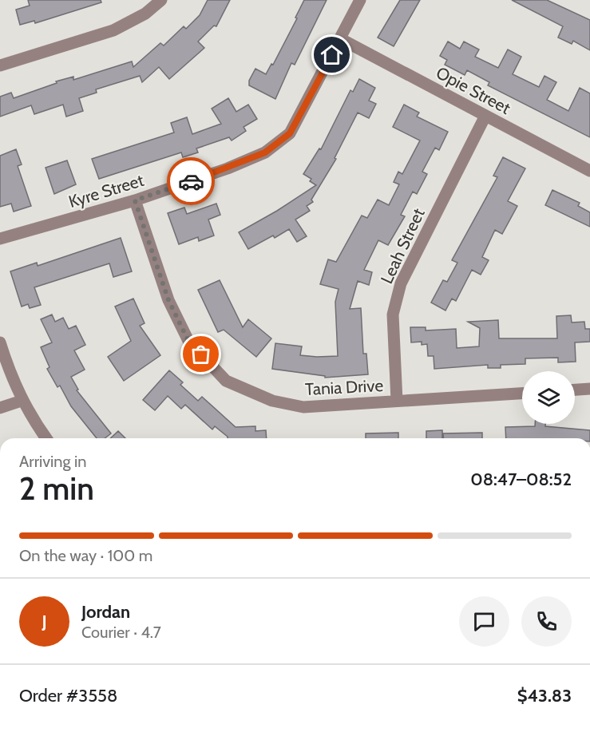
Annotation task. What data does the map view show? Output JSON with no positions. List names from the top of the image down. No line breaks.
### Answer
{"streets":{"street":["Opie Street","Kyre Street","Leah Street","Tania Drive"]},"crossings":[["Opie Street","Kyre Street"],["Opie Street","Leah Street"],["Kyre Street","Tania Drive"],["Leah Street","Tania Drive"]],"page":{"heading":["2 min","Arriving in","08:47–08:52"],"panel":["Jordan","Courier · 4.7","Order #3558","$43.83"],"bar":"On the way · 100 m","round":"J"}}
